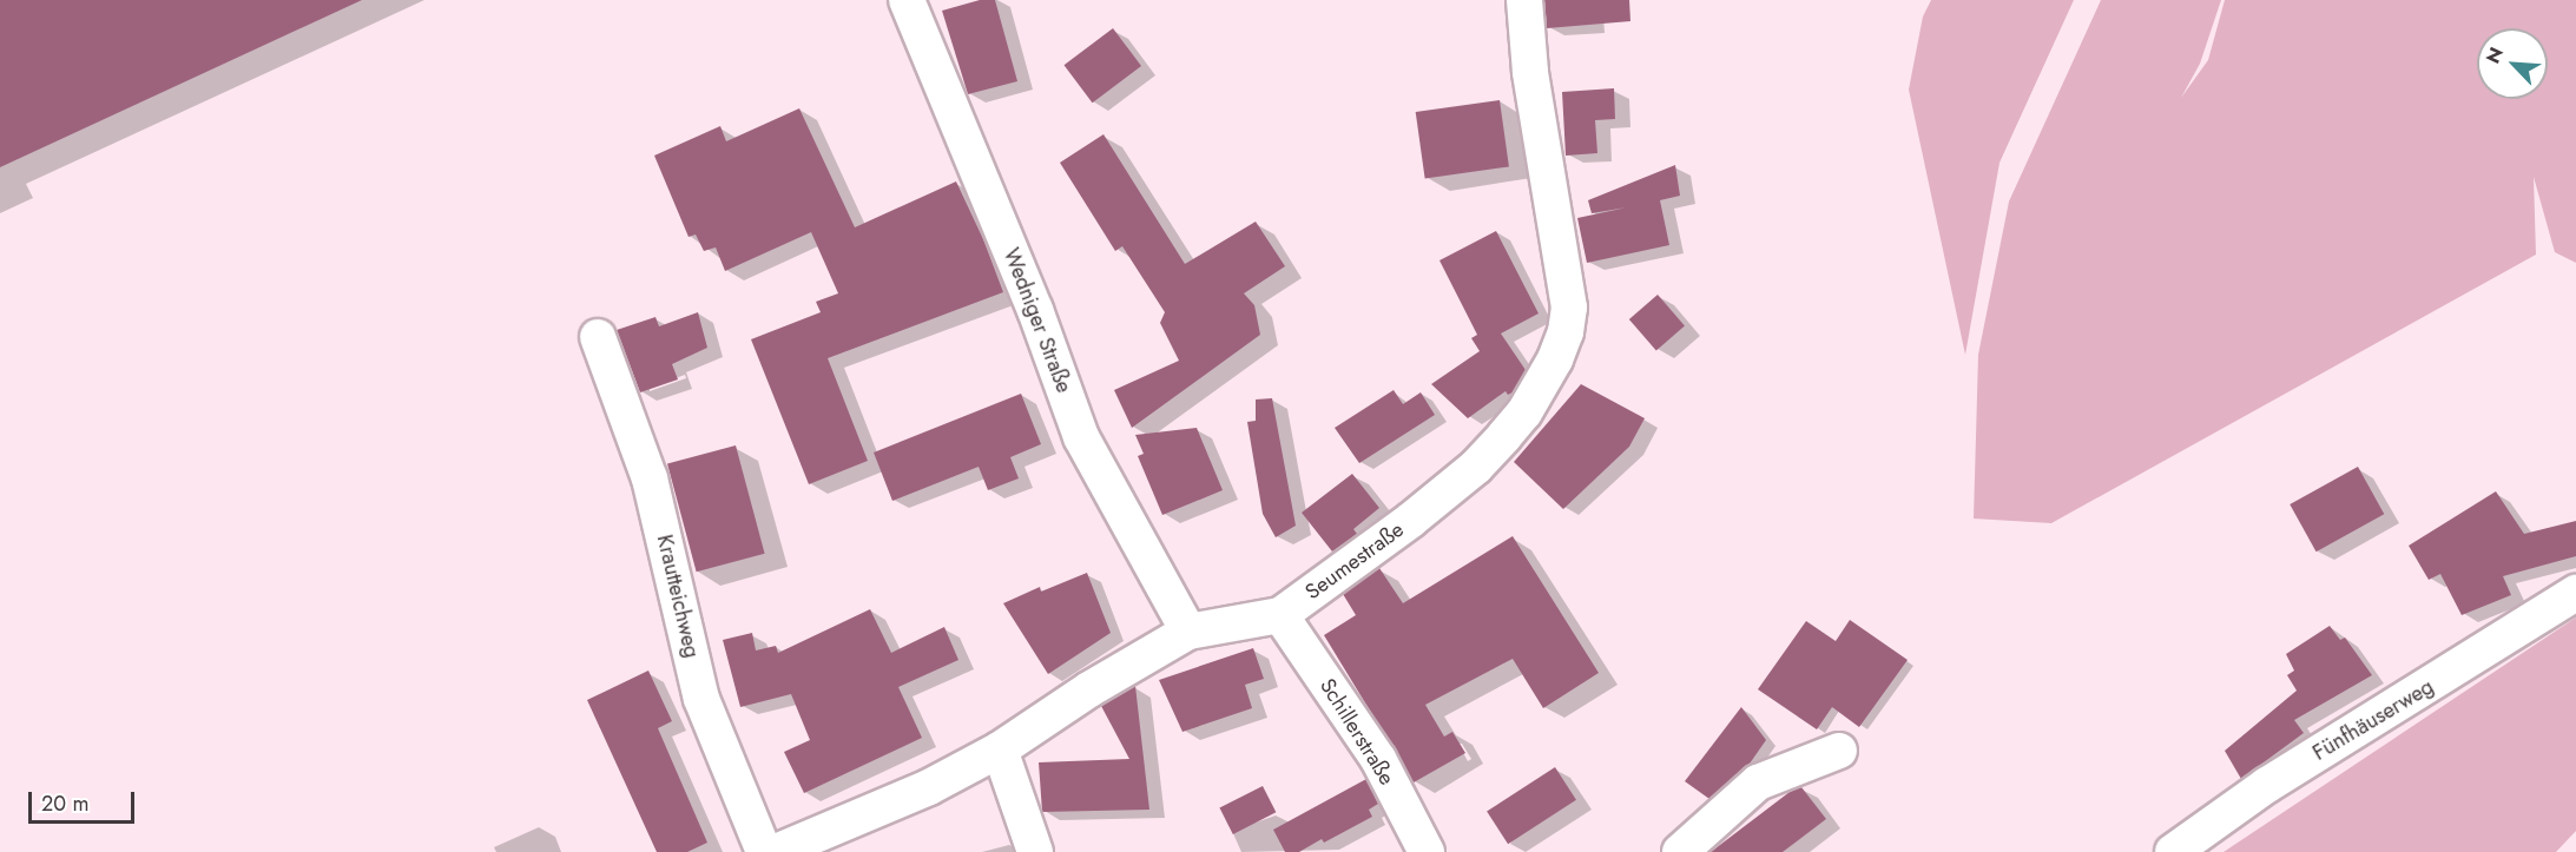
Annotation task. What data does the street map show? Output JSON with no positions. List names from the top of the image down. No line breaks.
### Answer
{"streets":{"street":["Wedniger Straße","Seumestraße","Krautteichweg","Fünfhäuserweg","Schillerstraße"]},"crossings":[["Wedniger Straße","Seumestraße"],["Seumestraße","Schillerstraße"]],"scale_bar":"20 m","north":"top left"}
